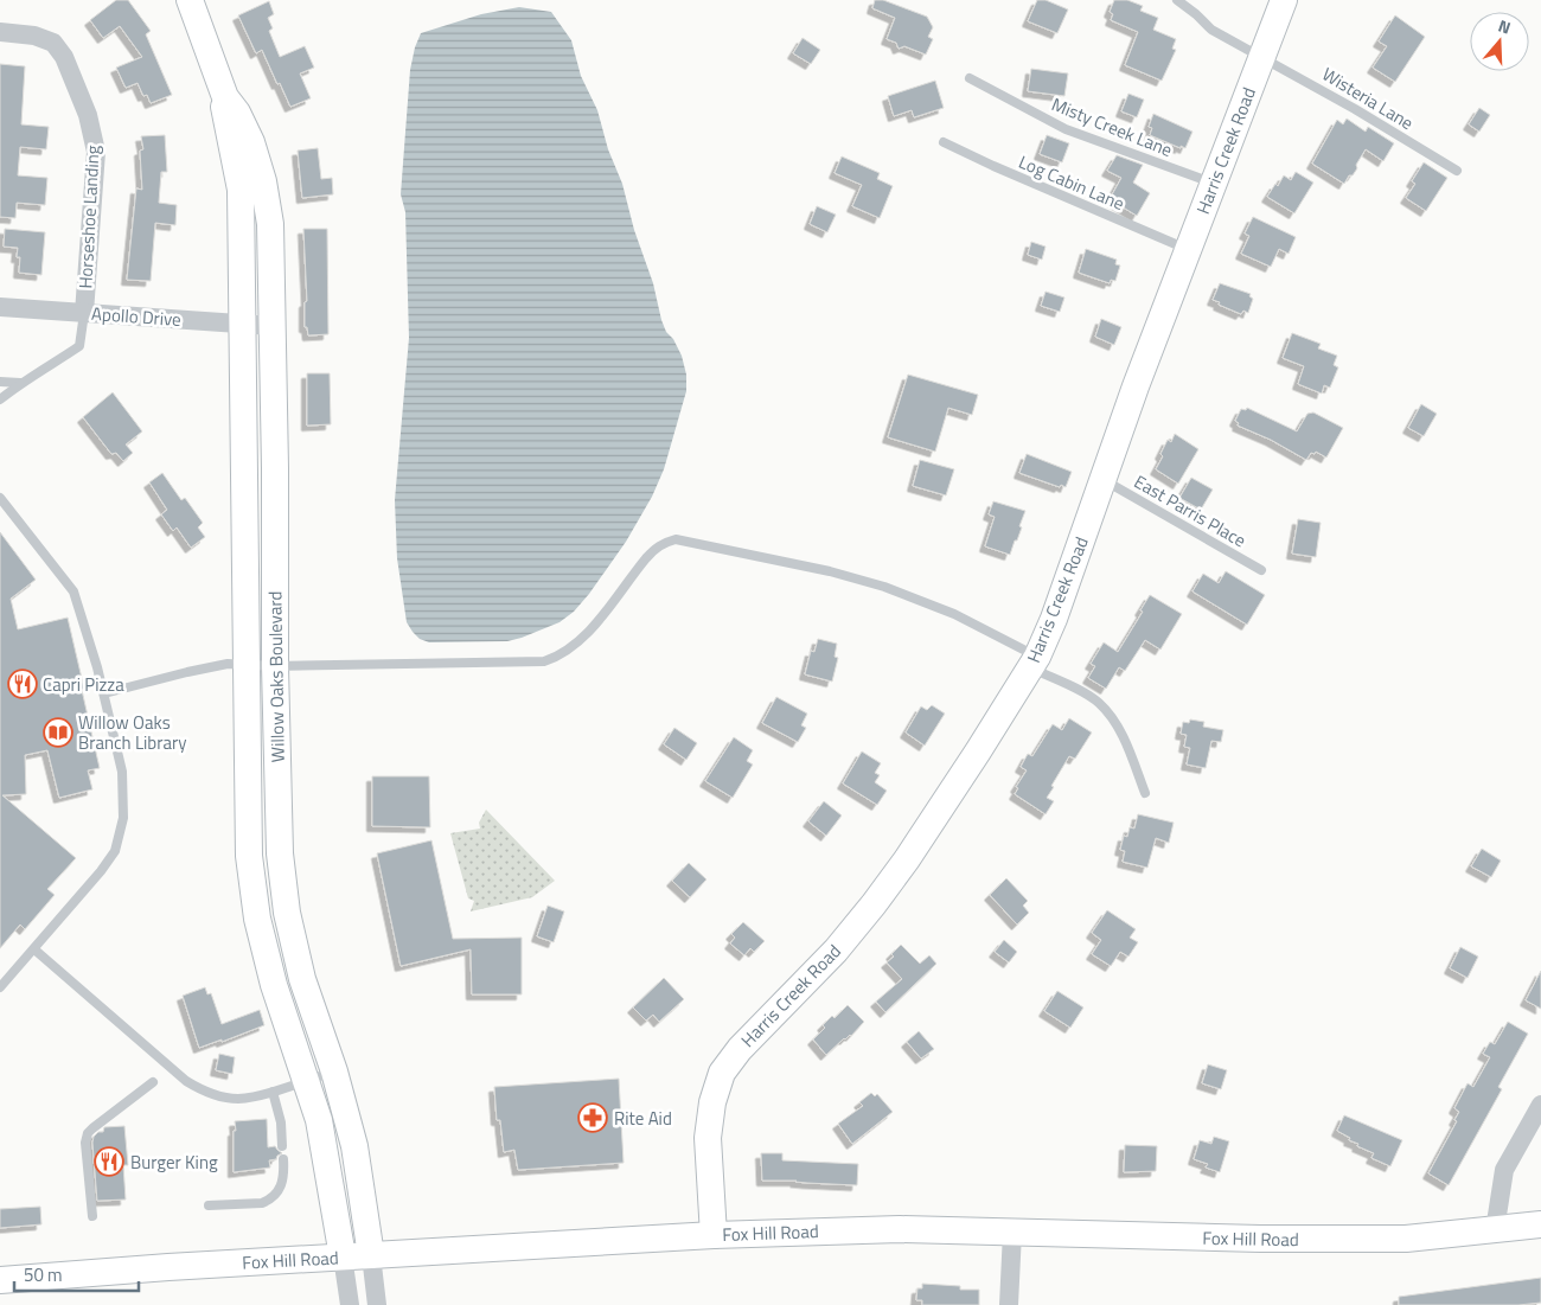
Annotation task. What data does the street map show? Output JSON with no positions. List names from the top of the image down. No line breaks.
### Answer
{"streets":{"street":["Harris Creek Road","Horseshoe Landing","Apollo Drive","Willow Oaks Boulevard","Fox Hill Road"],"lane":["Wisteria Lane","Misty Creek Lane","Log Cabin Lane","East Parris Place"]},"crossings":[["Wisteria Lane","Harris Creek Road"],["Misty Creek Lane","Harris Creek Road"],["Harris Creek Road","Log Cabin Lane"],["Harris Creek Road","East Parris Place"],["Harris Creek Road","Fox Hill Road"],["Horseshoe Landing","Apollo Drive"],["Apollo Drive","Willow Oaks Boulevard"],["Willow Oaks Boulevard","Fox Hill Road"]],"places":{"restaurant":["Capri Pizza","Burger King"],"library":["Willow Oaks Branch Library"],"pharmacy":["Rite Aid"]},"scale_bar":"50 m","north":"top"}
